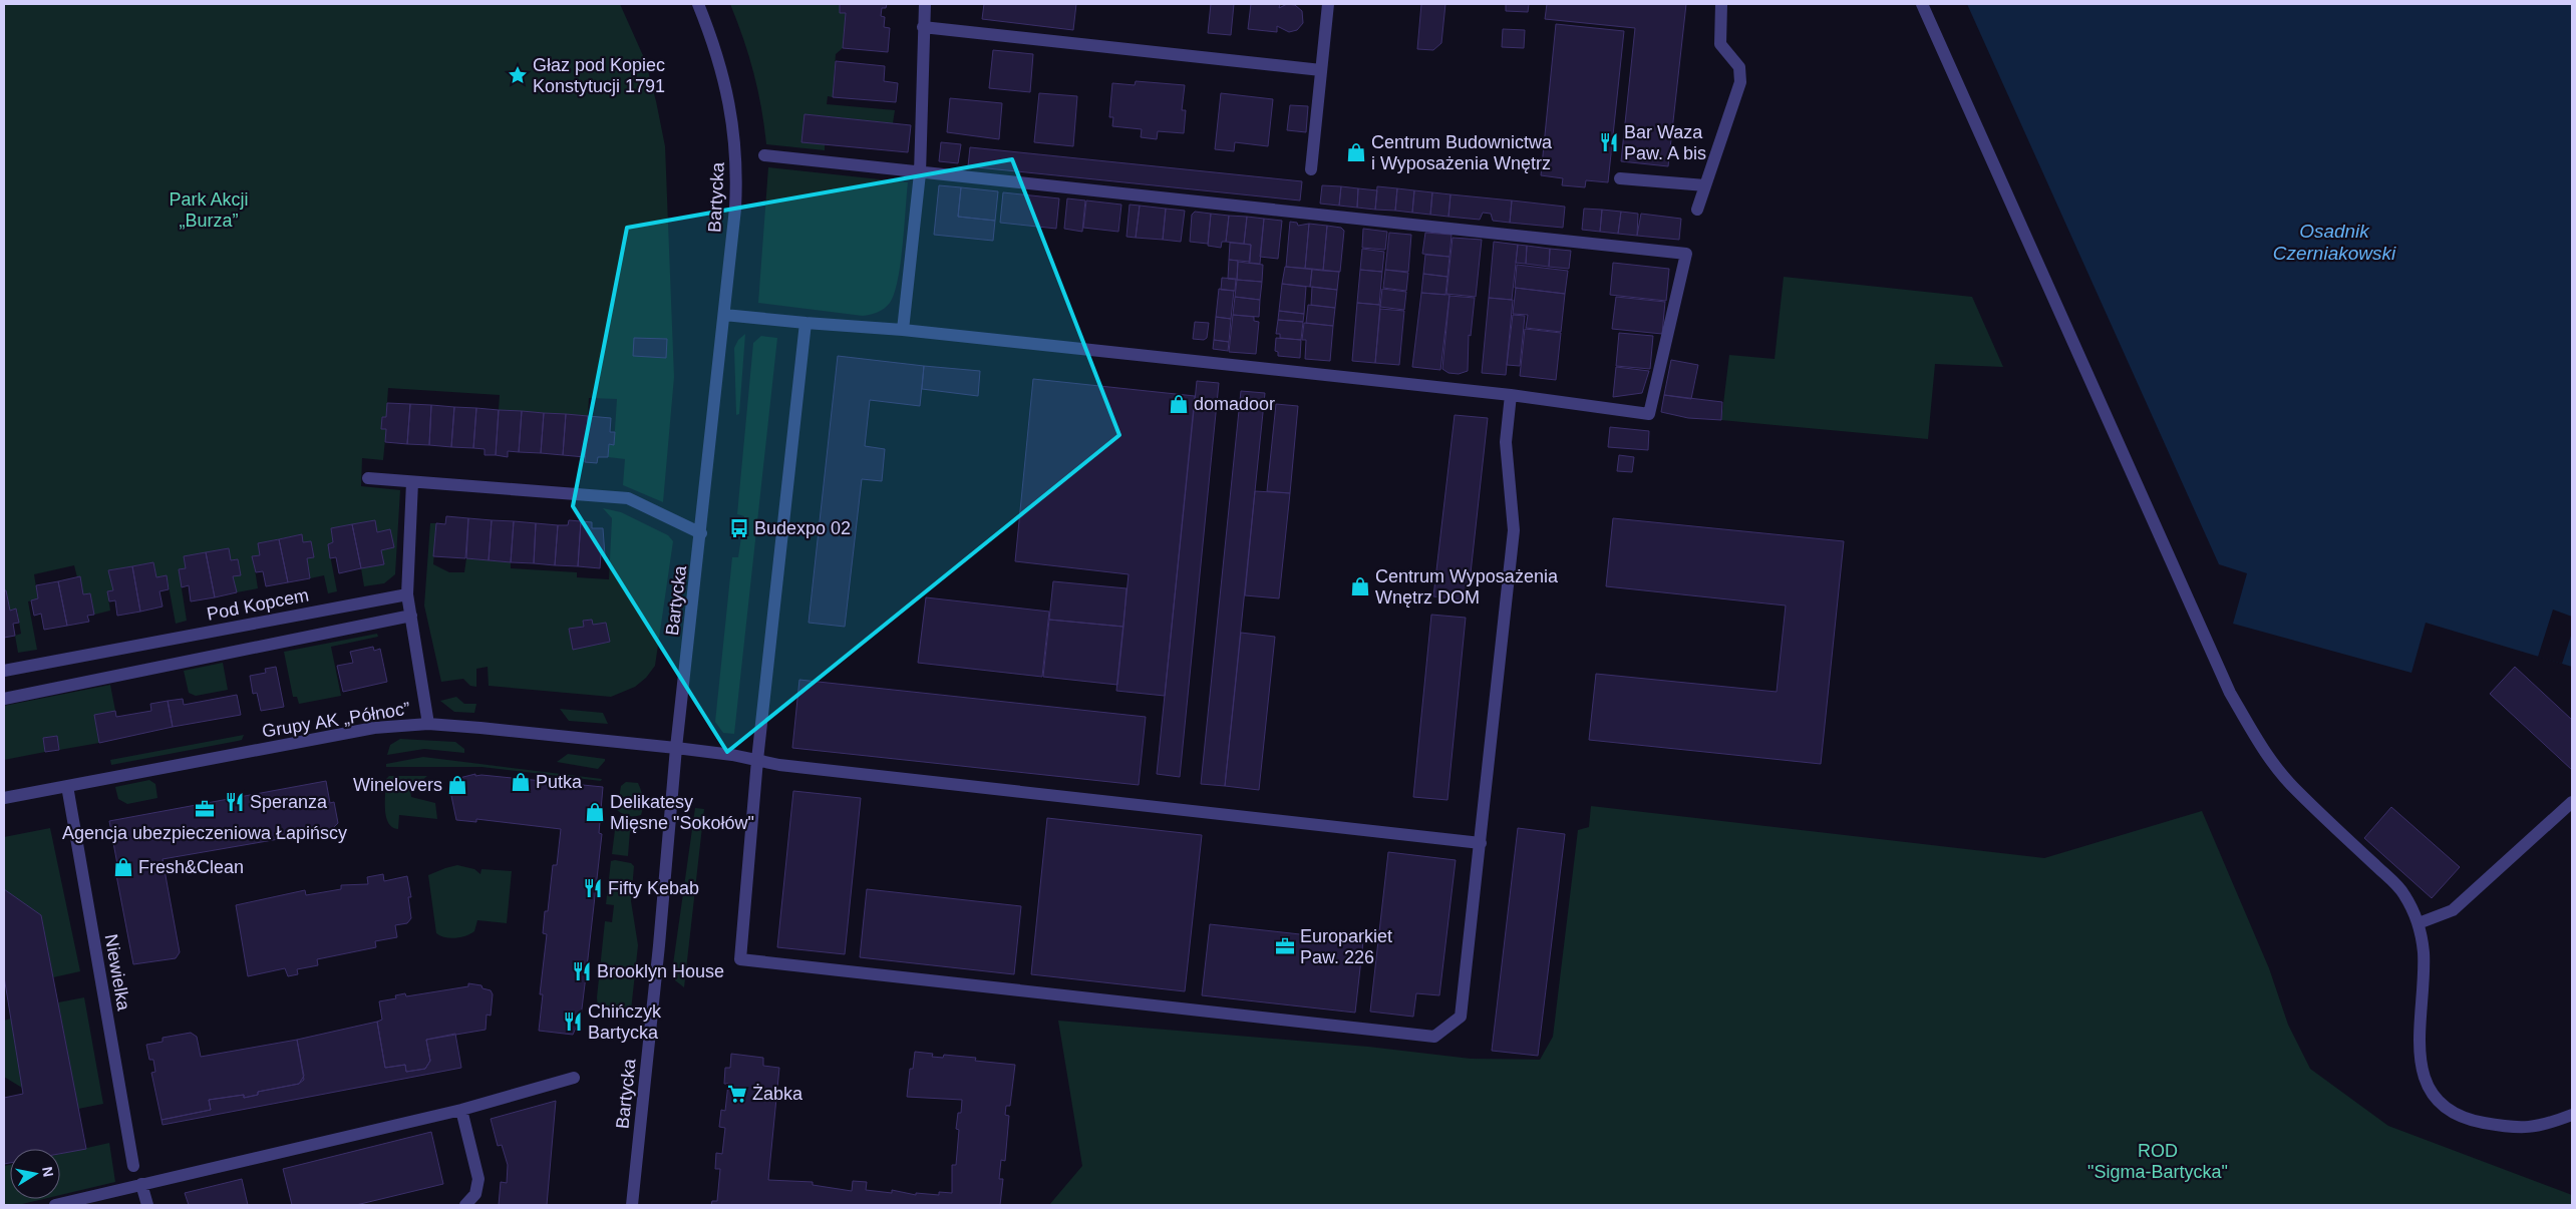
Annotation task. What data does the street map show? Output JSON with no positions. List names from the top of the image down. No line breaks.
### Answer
{"streets":{"street":["Bartycka","Pod Kopcem","Grupy AK „Północ”","Niewielka"]},"crossings":[["Bartycka","Grupy AK „Północ”"],["Grupy AK „Północ”","Niewielka"]],"water":["Osadnik Czerniakowski"],"parks":["Park Akcji „Burza”","ROD \"Sigma-Bartycka\""],"places":{"place":["Głaz pod Kopiec Konstytucji 1791"],"restaurant":["Bar Waza Paw. A bis","Speranza","Fifty Kebab","Brooklyn House","Chińczyk Bartycka"],"shop":["Centrum Budownictwa i Wyposażenia Wnętrz","domadoor","Centrum Wyposażenia Wnętrz DOM","Putka","Winelovers","Delikatesy Mięsne \"Sokołów\"","Fresh&Clean"],"bus stop":["Budexpo 02"],"office":["Agencja ubezpieczeniowa Łapińscy","Europarkiet Paw. 226"],"supermarket":["Żabka"]},"north":"right"}
